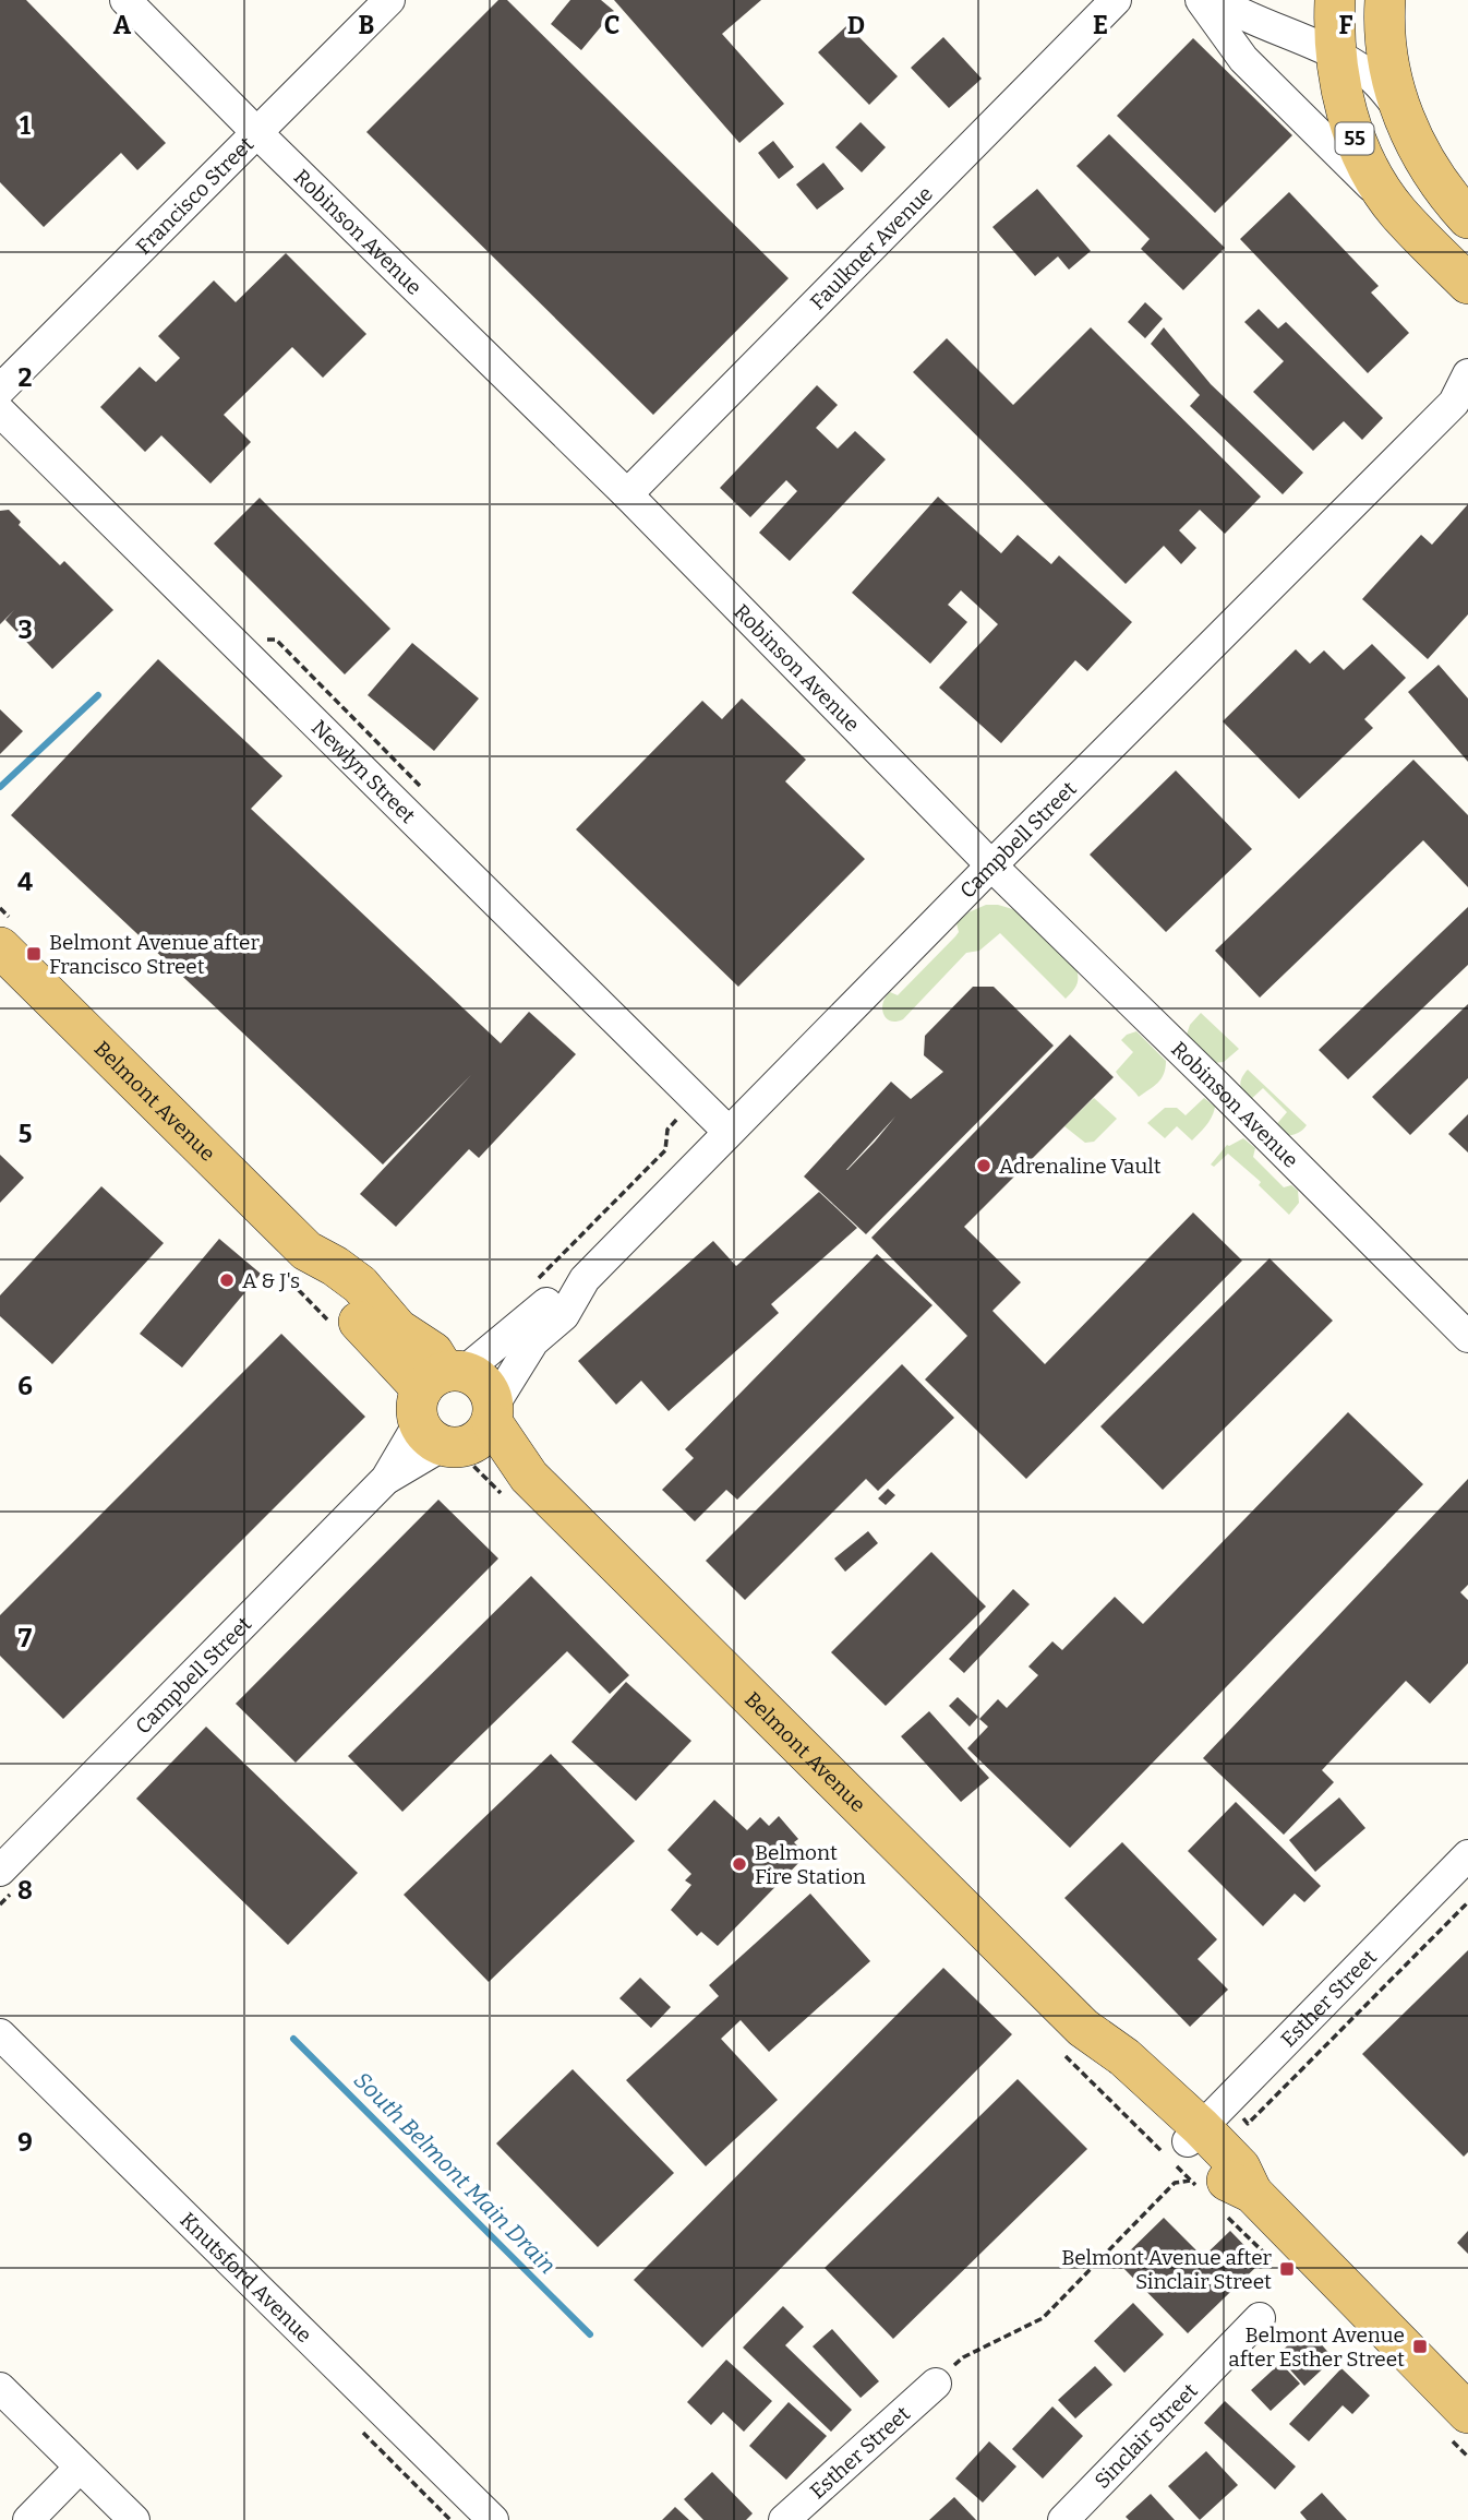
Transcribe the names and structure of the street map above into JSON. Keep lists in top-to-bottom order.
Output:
{
  "streets": {
    "main road": ["55", "Belmont Avenue"],
    "street": [
      "Francisco Street",
      "Robinson Avenue",
      "Faulkner Avenue",
      "Newlyn Street",
      "Campbell Street",
      "Esther Street",
      "Knutsford Avenue",
      "Sinclair Street"
    ]
  },
  "crossings": [
    ["Francisco Street", "Robinson Avenue"],
    ["Robinson Avenue", "Faulkner Avenue"],
    ["Robinson Avenue", "Campbell Street"],
    ["Newlyn Street", "Campbell Street"],
    ["Campbell Street", "Belmont Avenue"],
    ["Belmont Avenue", "Esther Street"]
  ],
  "water": ["South Belmont Main Drain"],
  "places": {
    "transit": ["Belmont Avenue after Francisco Street", "Belmont Avenue after Sinclair Street", "Belmont Avenue after Esther Street"],
    "other": ["Adrenaline Vault", "A & J's", "Belmont Fire Station"]
  },
  "grid": {
    "columns": [
      "A",
      "B",
      "C",
      "D",
      "E",
      "F"
    ],
    "rows": [
      "1",
      "2",
      "3",
      "4",
      "5",
      "6",
      "7",
      "8",
      "9"
    ]
  }
}
